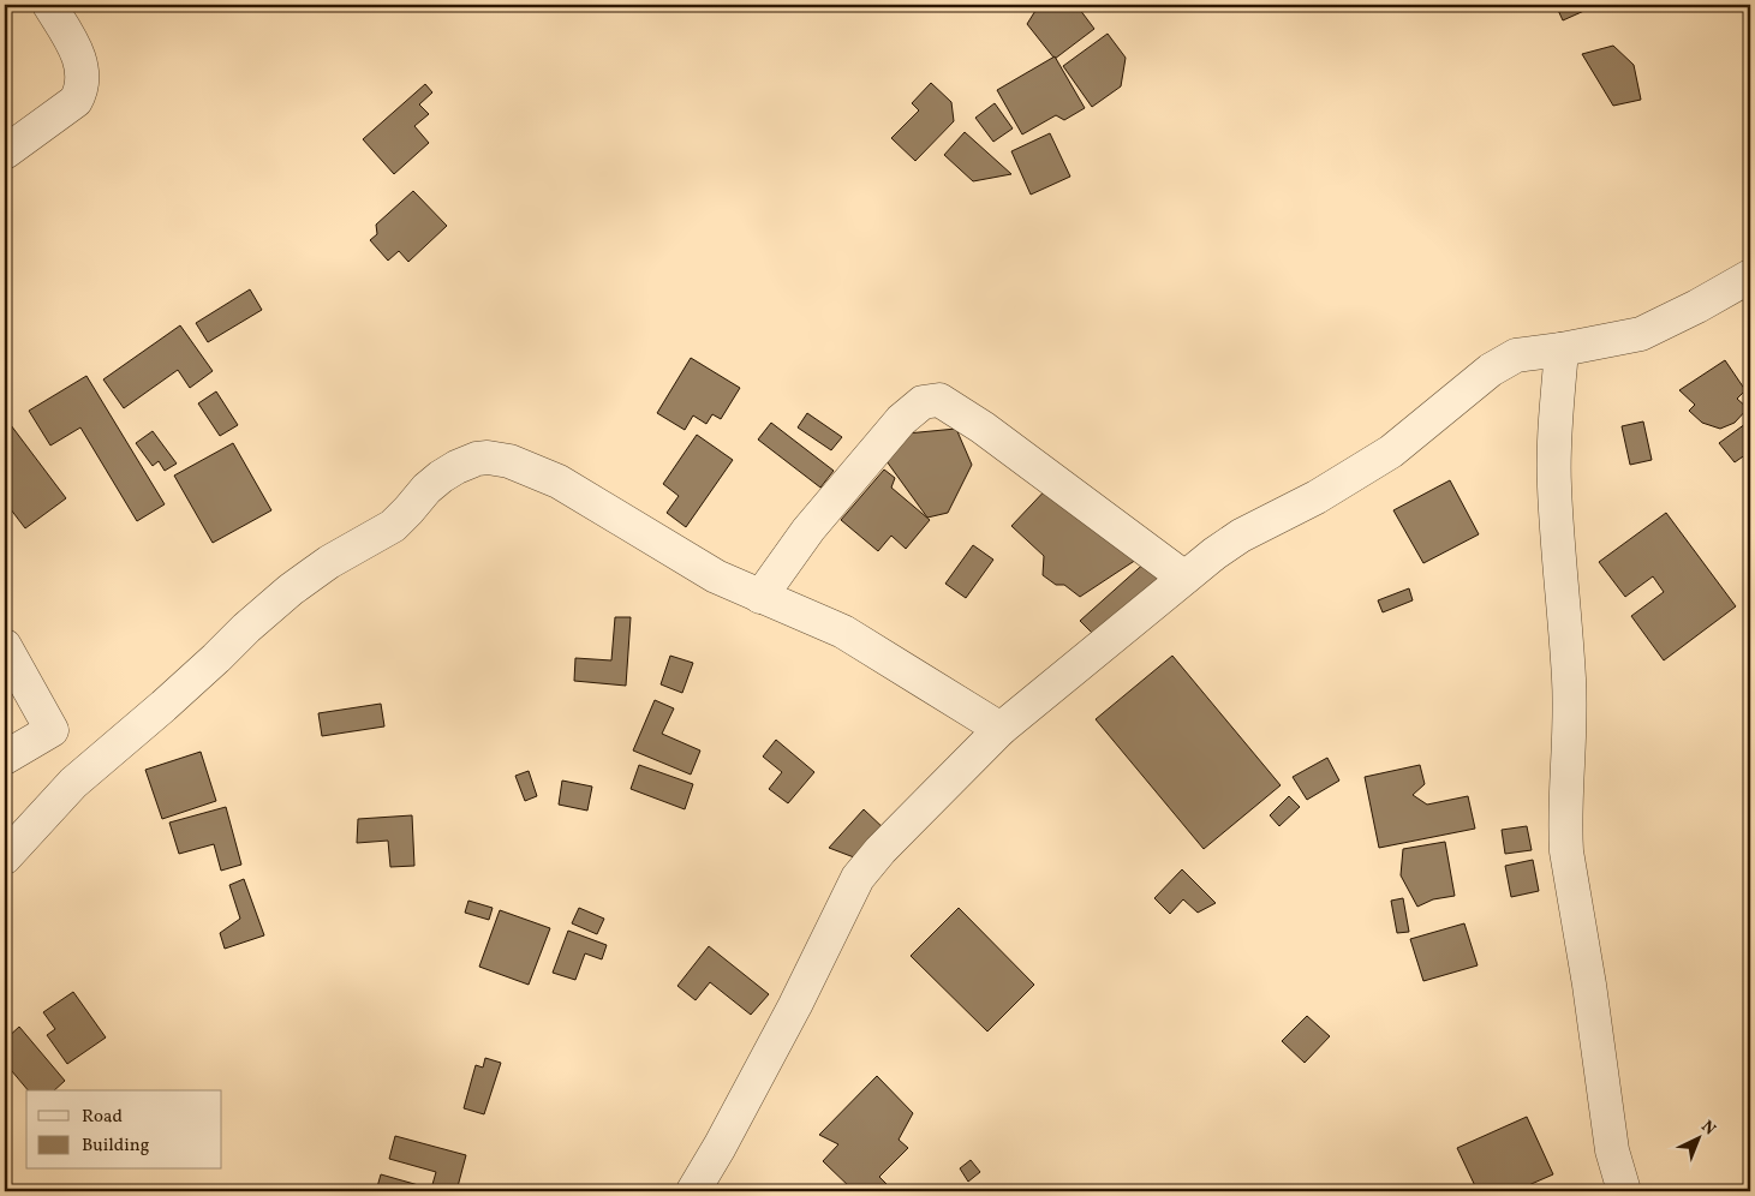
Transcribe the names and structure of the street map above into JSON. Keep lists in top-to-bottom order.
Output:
{
  "legend": ["Road", "Building"],
  "north": "top right"
}
